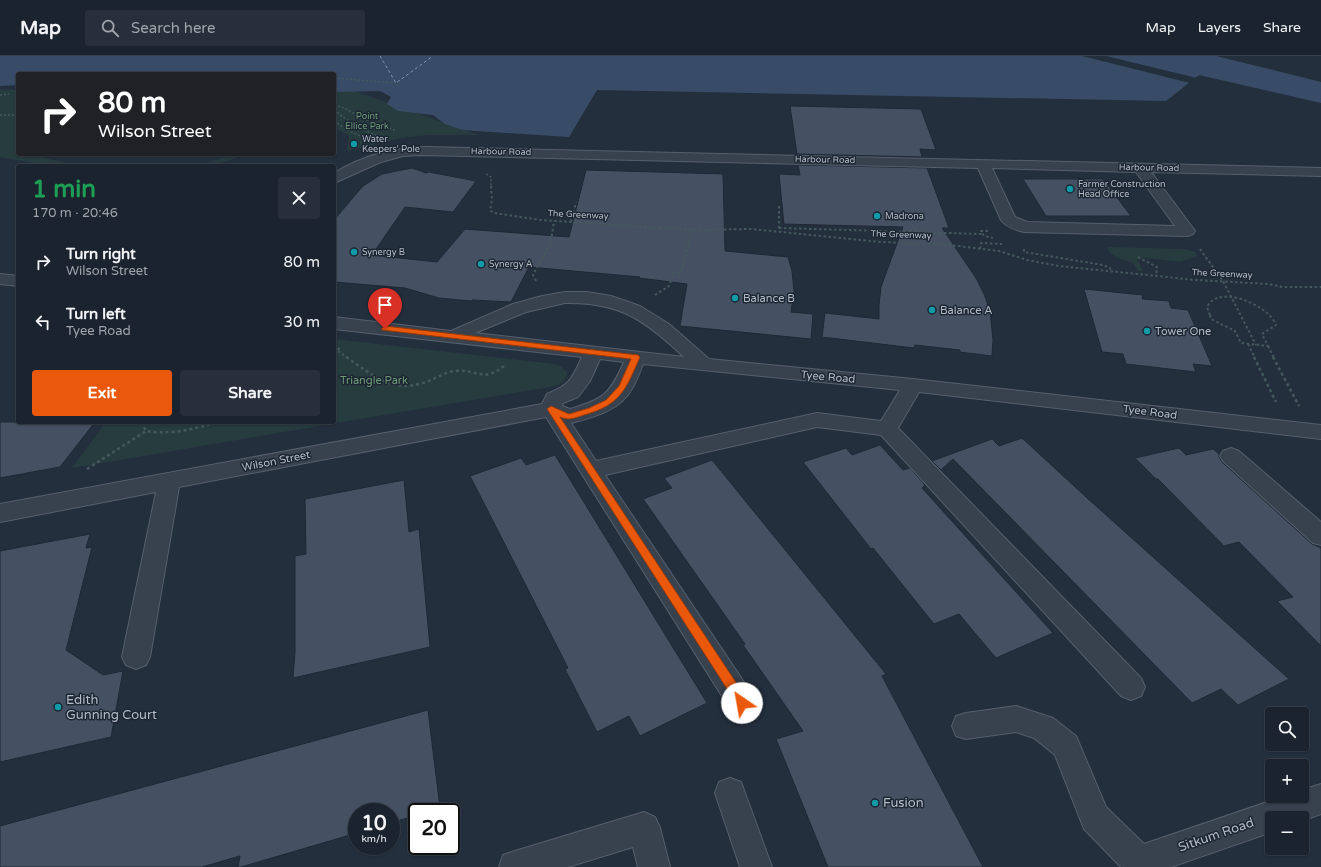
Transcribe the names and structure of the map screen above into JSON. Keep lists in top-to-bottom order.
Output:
{
  "streets": {
    "street": [
      "Harbour Road",
      "Tyee Road",
      "Wilson Street",
      "Sitkum Road"
    ],
    "path": ["The Greenway"]
  },
  "parks": ["Point Ellice Park", "Triangle Park"],
  "places": [
    "Water Keepers' Pole",
    "Farmer Construction Head Office",
    "Madrona",
    "Synergy B",
    "Synergy A",
    "Balance B",
    "Balance A",
    "Tower One",
    "Edith Gunning Court",
    "Fusion"
  ],
  "page": {
    "header": "Map",
    "search": "Search here",
    "nav": ["Map", "Layers", "Share"],
    "turn": ["80 m", "Wilson Street"],
    "heading": ["1 min", "170 m · 20:46"],
    "list": [
      {
        "name": "Turn right",
        "note": "Wilson Street",
        "value": "80 m"
      },
      {
        "name": "Turn left",
        "note": "Tyee Road",
        "value": "30 m"
      }
    ],
    "buttons": ["Exit", "Share"],
    "map_buttons": ["+", "−"],
    "speed": "10 km/h",
    "limit": "20"
  }
}
